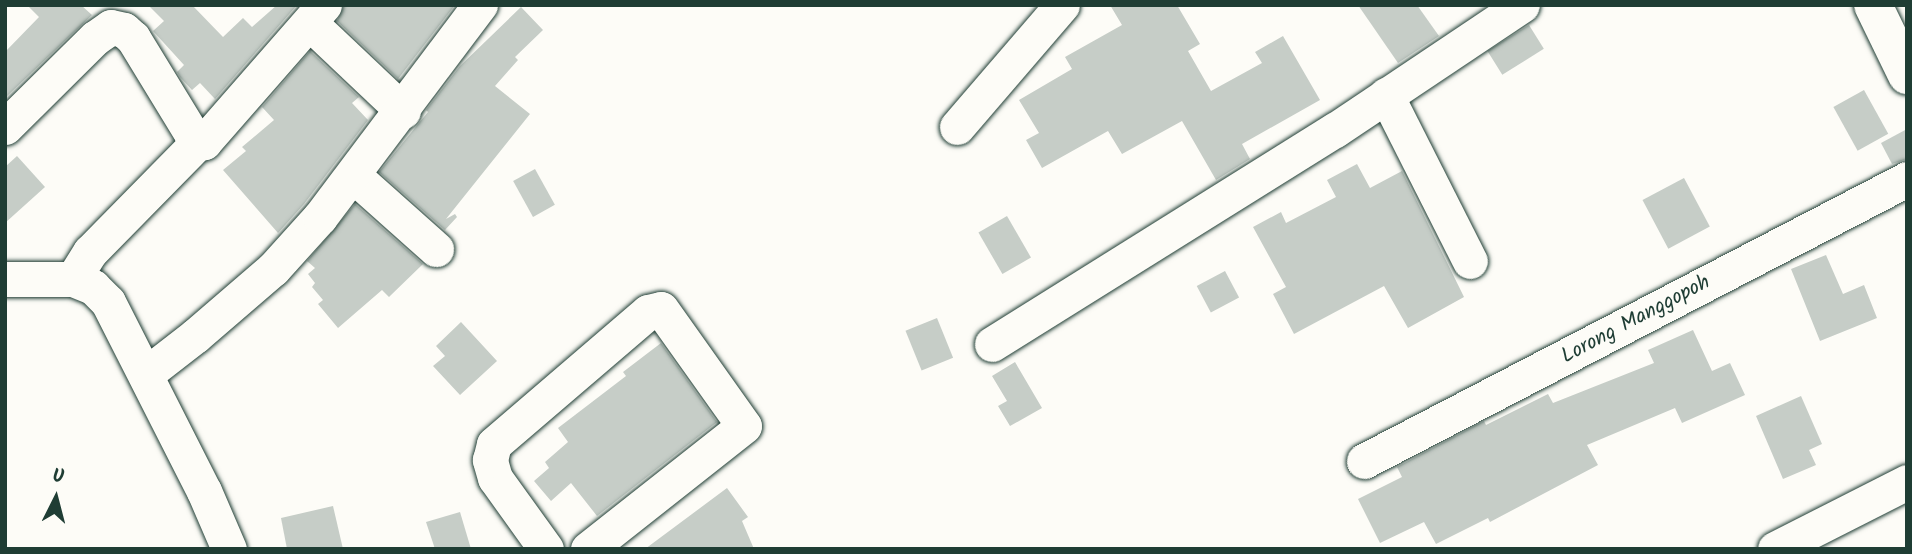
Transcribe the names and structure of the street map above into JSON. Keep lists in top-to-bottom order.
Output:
{
  "streets": {
    "street": ["Lorong Manggopoh"]
  },
  "north": "top"
}
